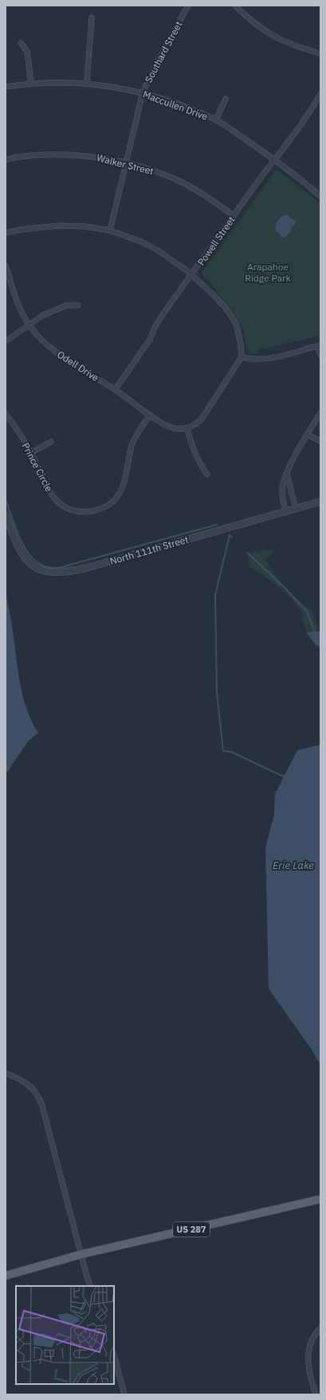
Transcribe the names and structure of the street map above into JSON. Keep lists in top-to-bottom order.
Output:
{
  "streets": {
    "main road": ["US 287"],
    "street": [
      "Southard Street",
      "Maccullen Drive",
      "Walker Street",
      "Powell Street",
      "Odell Drive",
      "Prince Circle",
      "North 111th Street"
    ]
  },
  "crossings": [
    ["Southard Street", "Maccullen Drive"],
    ["Southard Street", "Walker Street"],
    ["Maccullen Drive", "Powell Street"],
    ["Walker Street", "Powell Street"],
    ["Powell Street", "Odell Drive"],
    ["Odell Drive", "Prince Circle"]
  ],
  "water": ["Erie Lake"],
  "parks": ["Arapahoe Ridge Park"]
}
